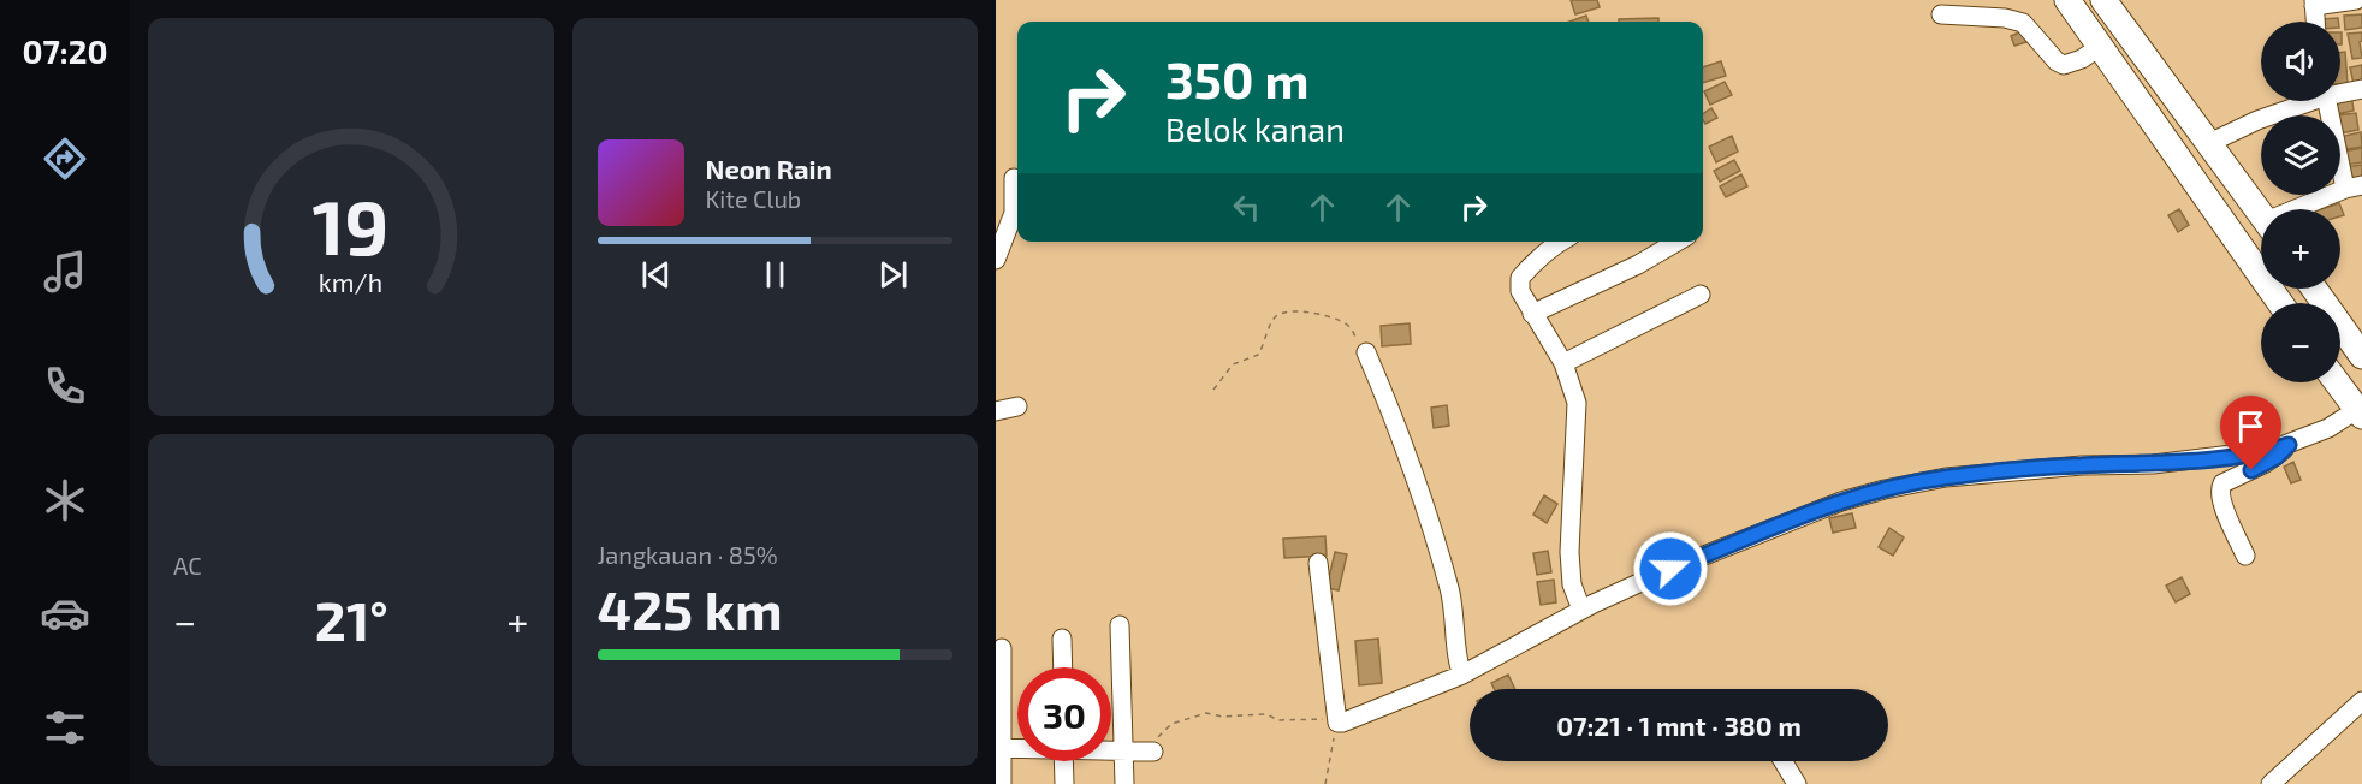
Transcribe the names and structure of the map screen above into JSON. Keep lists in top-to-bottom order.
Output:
{
  "page": {
    "tabs": "07:20",
    "map_buttons": ["+", "−"],
    "turn": ["350 m", "Belok kanan"],
    "song": ["Neon Rain", "Kite Club"],
    "tile": [
      "AC",
      ["Jangkauan · 85%", "425 km"]
    ],
    "heat": ["−", "21°", "+"],
    "limit": "30",
    "trip": "07:21 · 1 mnt · 380 m",
    "gauge": ["19", "km/h"]
  }
}
